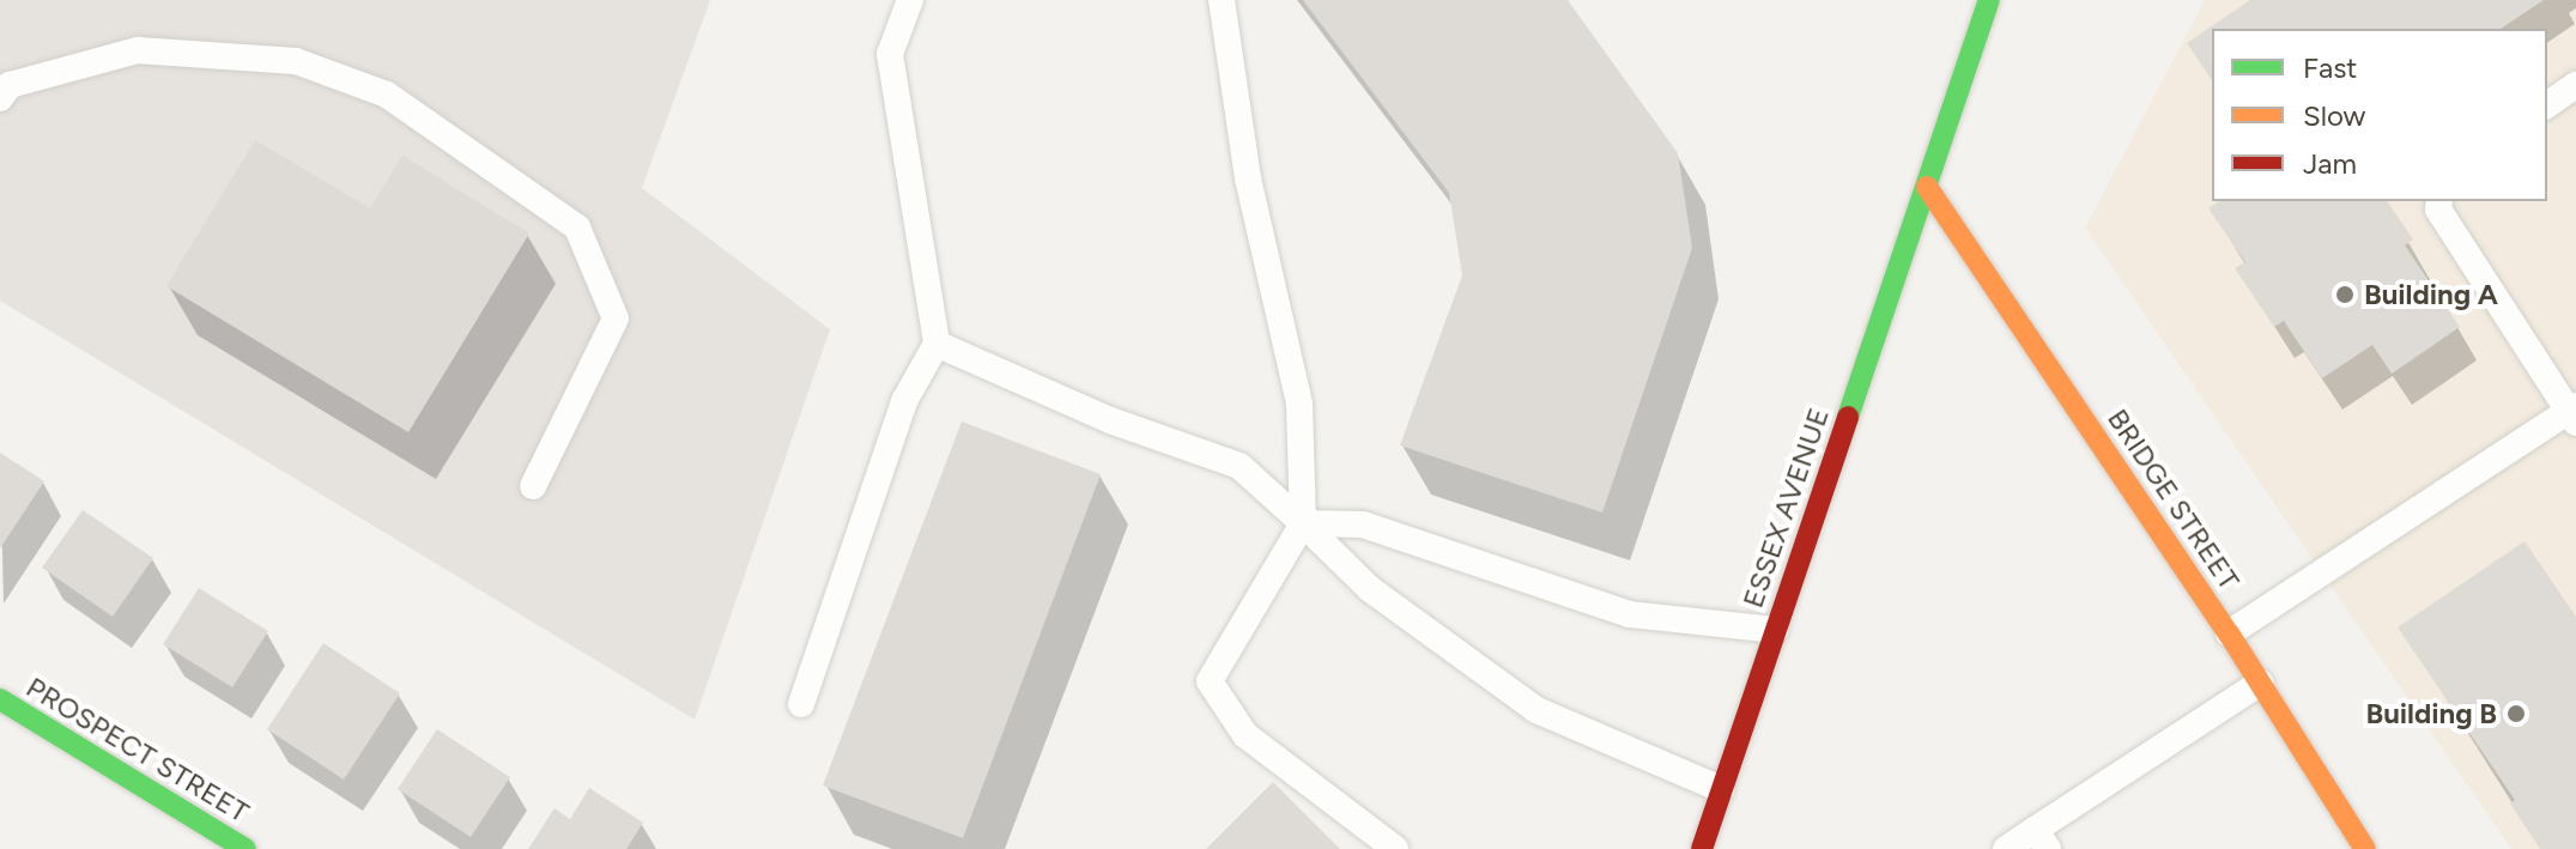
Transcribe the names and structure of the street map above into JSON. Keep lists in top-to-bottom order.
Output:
{
  "streets": {
    "street": ["BRIDGE STREET", "ESSEX AVENUE", "PROSPECT STREET"]
  },
  "crossings": [
    ["BRIDGE STREET", "ESSEX AVENUE"]
  ],
  "places": ["Building A", "Building B"],
  "legend": ["Fast", "Slow", "Jam"]
}
